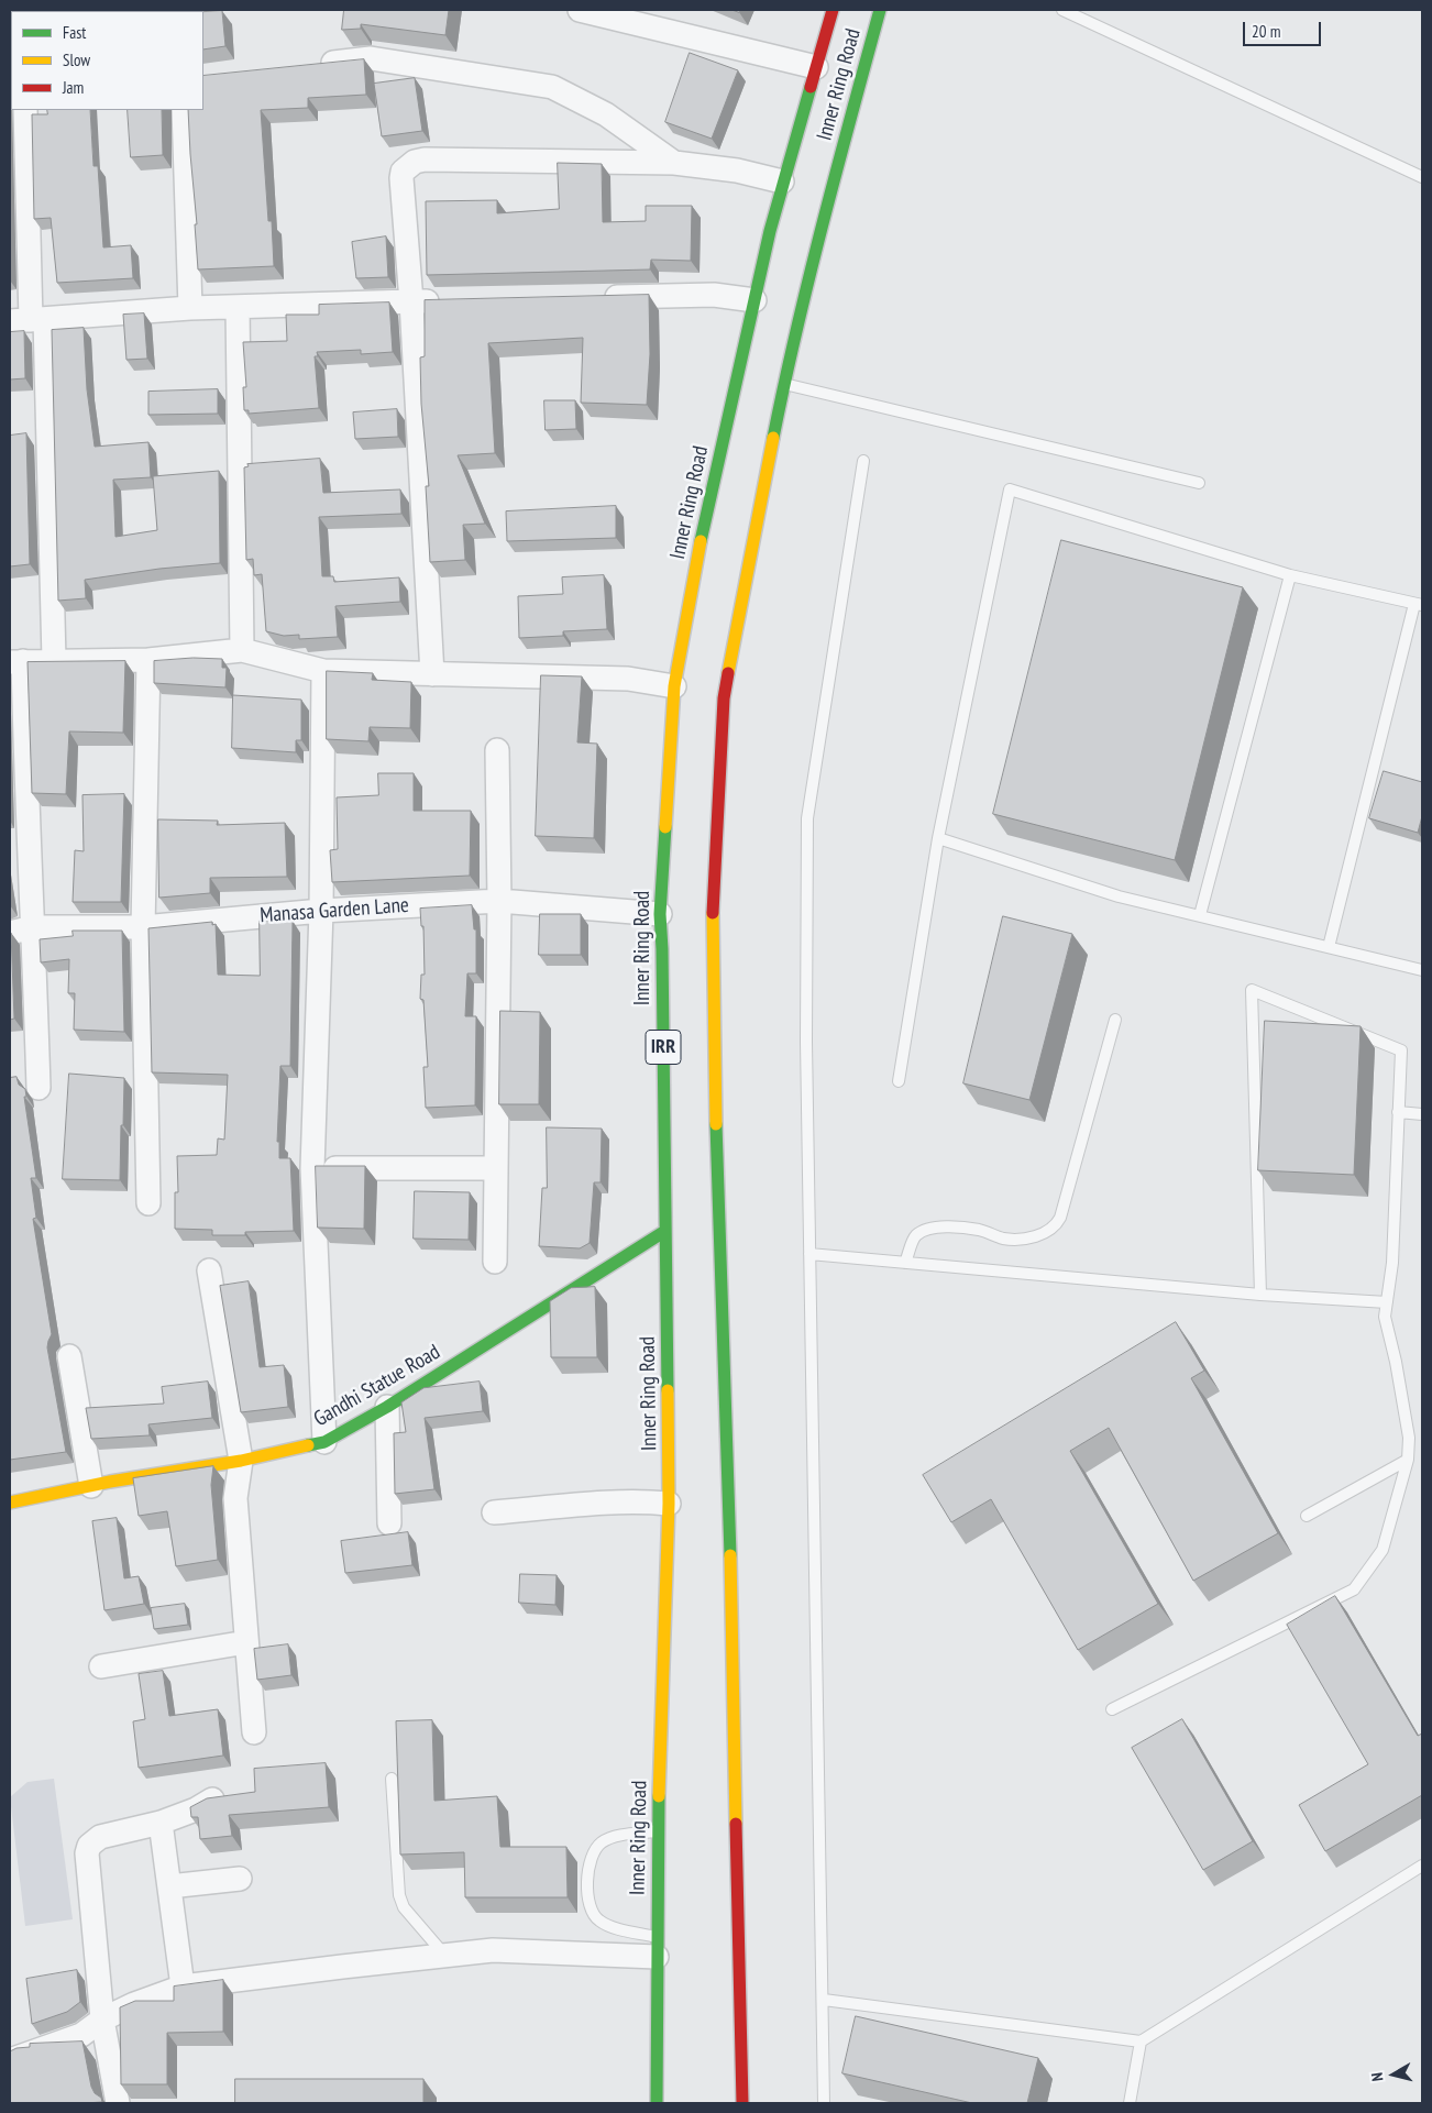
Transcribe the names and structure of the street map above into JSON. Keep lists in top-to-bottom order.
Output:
{
  "streets": {
    "main road": ["Inner Ring Road", "IRR", "Gandhi Statue Road"],
    "street": ["Manasa Garden Lane"]
  },
  "crossings": [
    ["Inner Ring Road", "Manasa Garden Lane"],
    ["Inner Ring Road", "Gandhi Statue Road"]
  ],
  "legend": ["Fast", "Slow", "Jam"],
  "scale_bar": "20 m",
  "north": "left"
}
